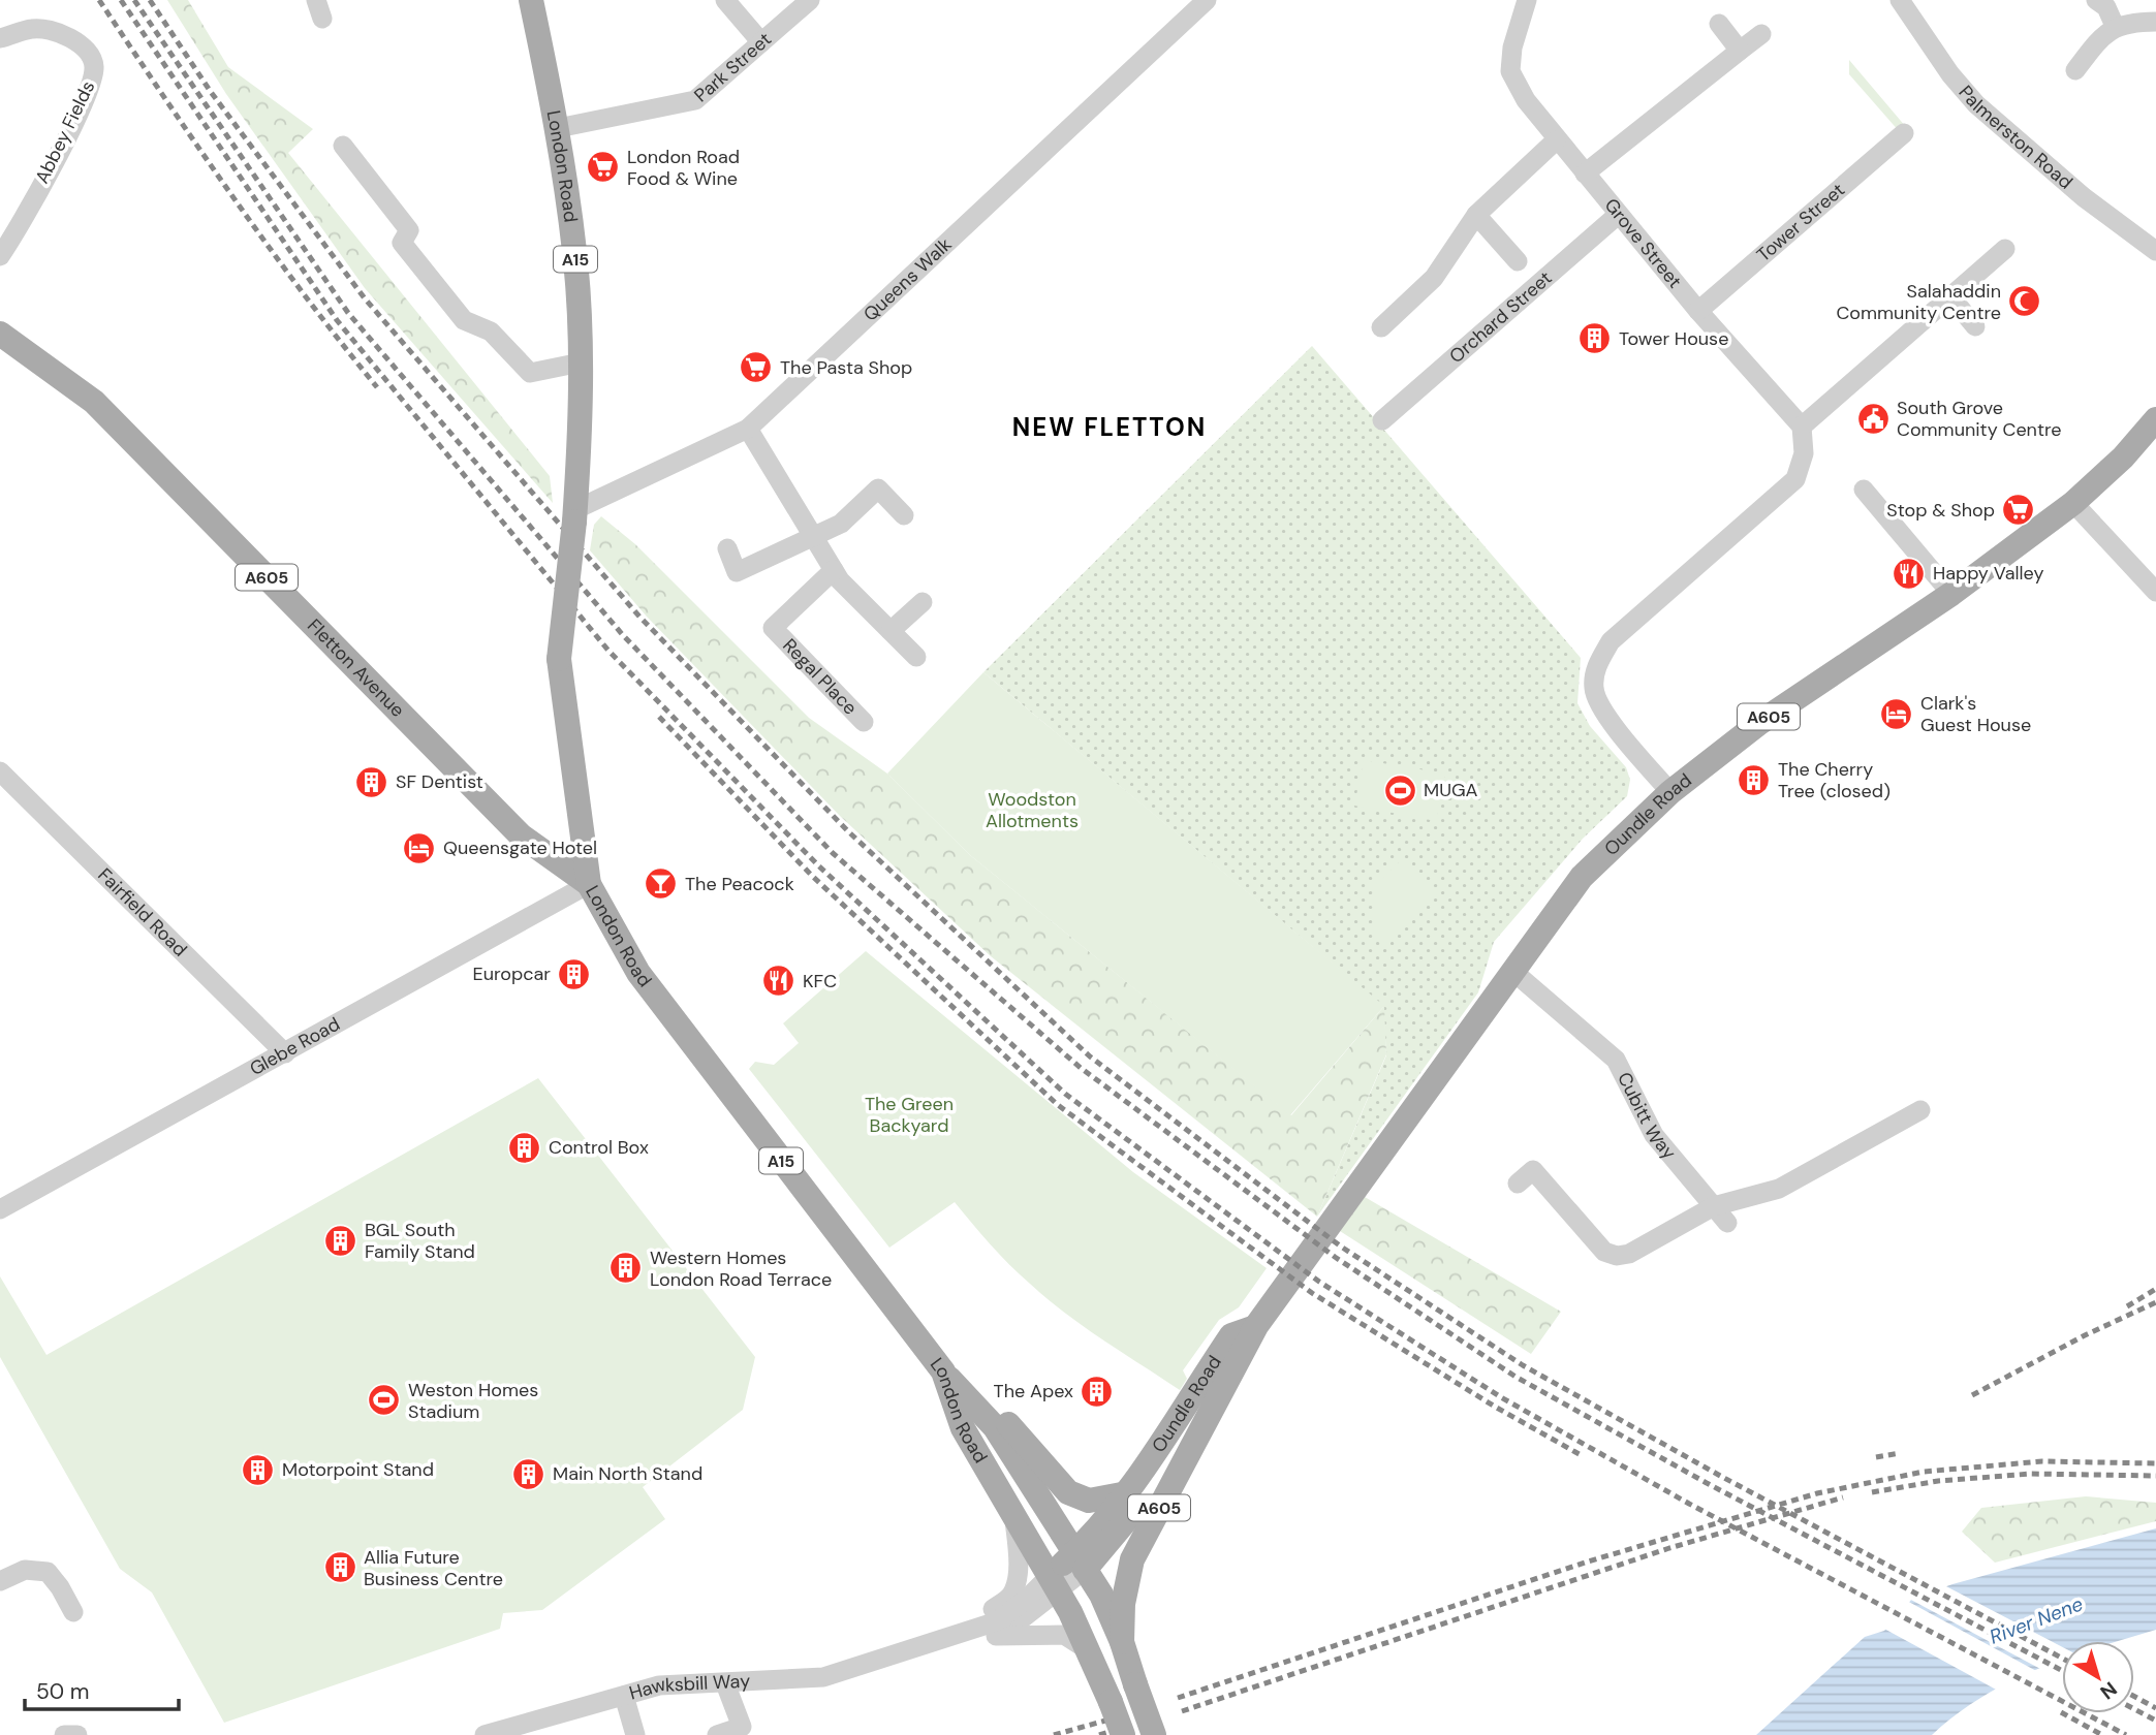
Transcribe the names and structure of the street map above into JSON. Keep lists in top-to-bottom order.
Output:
{
  "streets": {
    "main road": [
      "London Road",
      "A15",
      "A605",
      "Fletton Avenue",
      "Oundle Road"
    ],
    "street": [
      "Park Street",
      "Abbey Fields",
      "Palmerston Road",
      "Tower Street",
      "Grove Street",
      "Queens Walk",
      "Orchard Street",
      "Regal Place",
      "Fairfield Road",
      "Glebe Road",
      "Cubitt Way",
      "Hawksbill Way"
    ]
  },
  "crossings": [
    ["Park Street", "London Road"],
    ["London Road", "Queens Walk"],
    ["London Road", "A605"],
    ["London Road", "Fletton Avenue"],
    ["London Road", "Oundle Road"],
    ["London Road", "Glebe Road"],
    ["London Road", "Hawksbill Way"],
    ["Tower Street", "Grove Street"],
    ["Grove Street", "Orchard Street"],
    ["A605", "Oundle Road"],
    ["Fletton Avenue", "Glebe Road"],
    ["Oundle Road", "Cubitt Way"],
    ["Oundle Road", "Hawksbill Way"],
    ["Fairfield Road", "Glebe Road"]
  ],
  "districts": ["NEW FLETTON"],
  "water": ["River Nene"],
  "parks": ["Woodston Allotments", "The Green Backyard"],
  "places": {
    "supermarket": ["London Road Food & Wine", "The Pasta Shop", "Stop & Shop"],
    "mosque": ["Salahaddin Community Centre"],
    "building": [
      "Tower House",
      "The Cherry Tree (closed)",
      "SF Dentist",
      "Europcar",
      "Control Box",
      "BGL South Family Stand",
      "Western Homes London Road Terrace",
      "The Apex",
      "Motorpoint Stand",
      "Main North Stand",
      "Allia Future Business Centre"
    ],
    "public building": ["South Grove Community Centre"],
    "restaurant": ["Happy Valley", "KFC"],
    "hotel": ["Clark's Guest House", "Queensgate Hotel"],
    "sports": ["MUGA", "Weston Homes Stadium"],
    "bar": ["The Peacock"]
  },
  "scale_bar": "50 m",
  "north": "bottom right"
}
